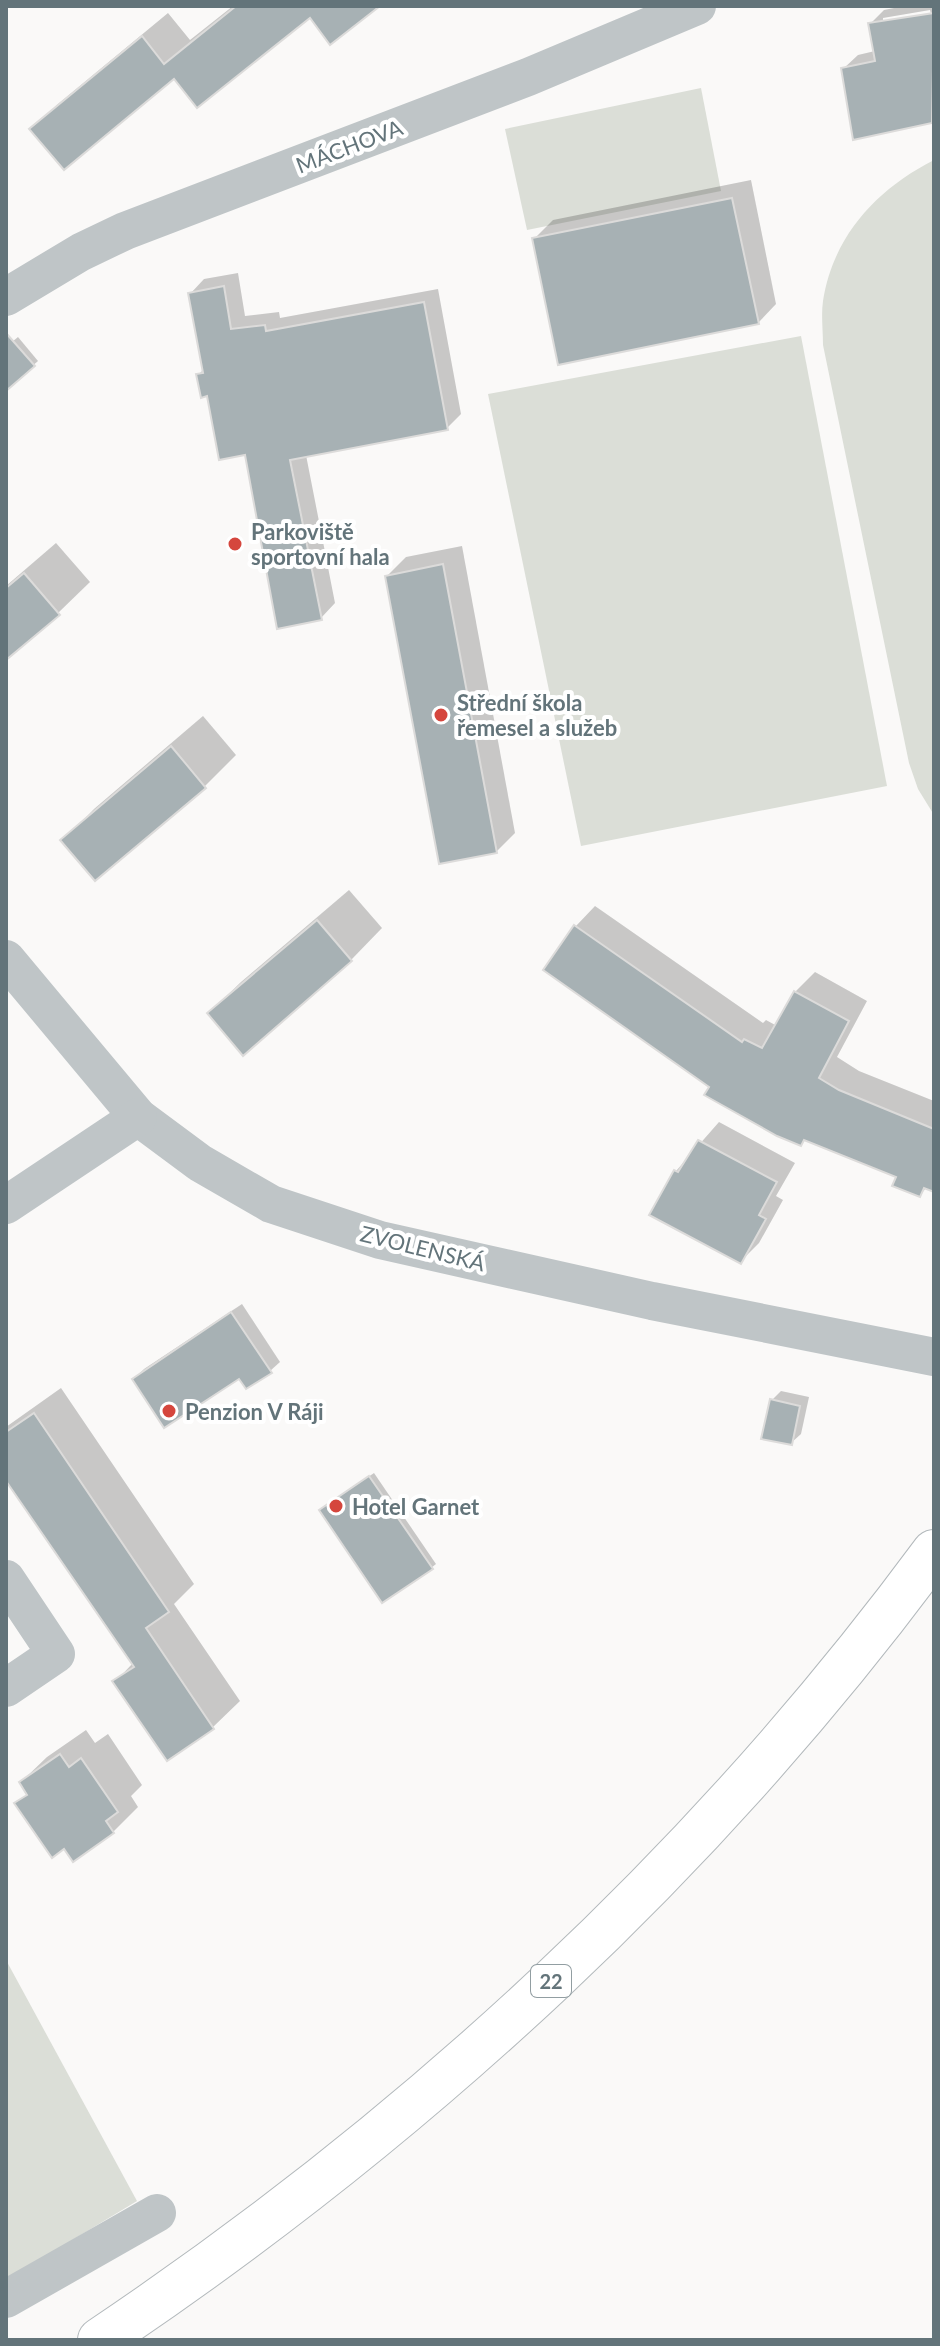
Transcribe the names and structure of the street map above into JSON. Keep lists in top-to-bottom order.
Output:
{
  "streets": {
    "main road": ["22"],
    "street": ["MÁCHOVA", "ZVOLENSKÁ"]
  },
  "places": [
    "Parkoviště sportovní hala",
    "Střední škola řemesel a služeb",
    "Penzion V Ráji",
    "Hotel Garnet"
  ]
}
